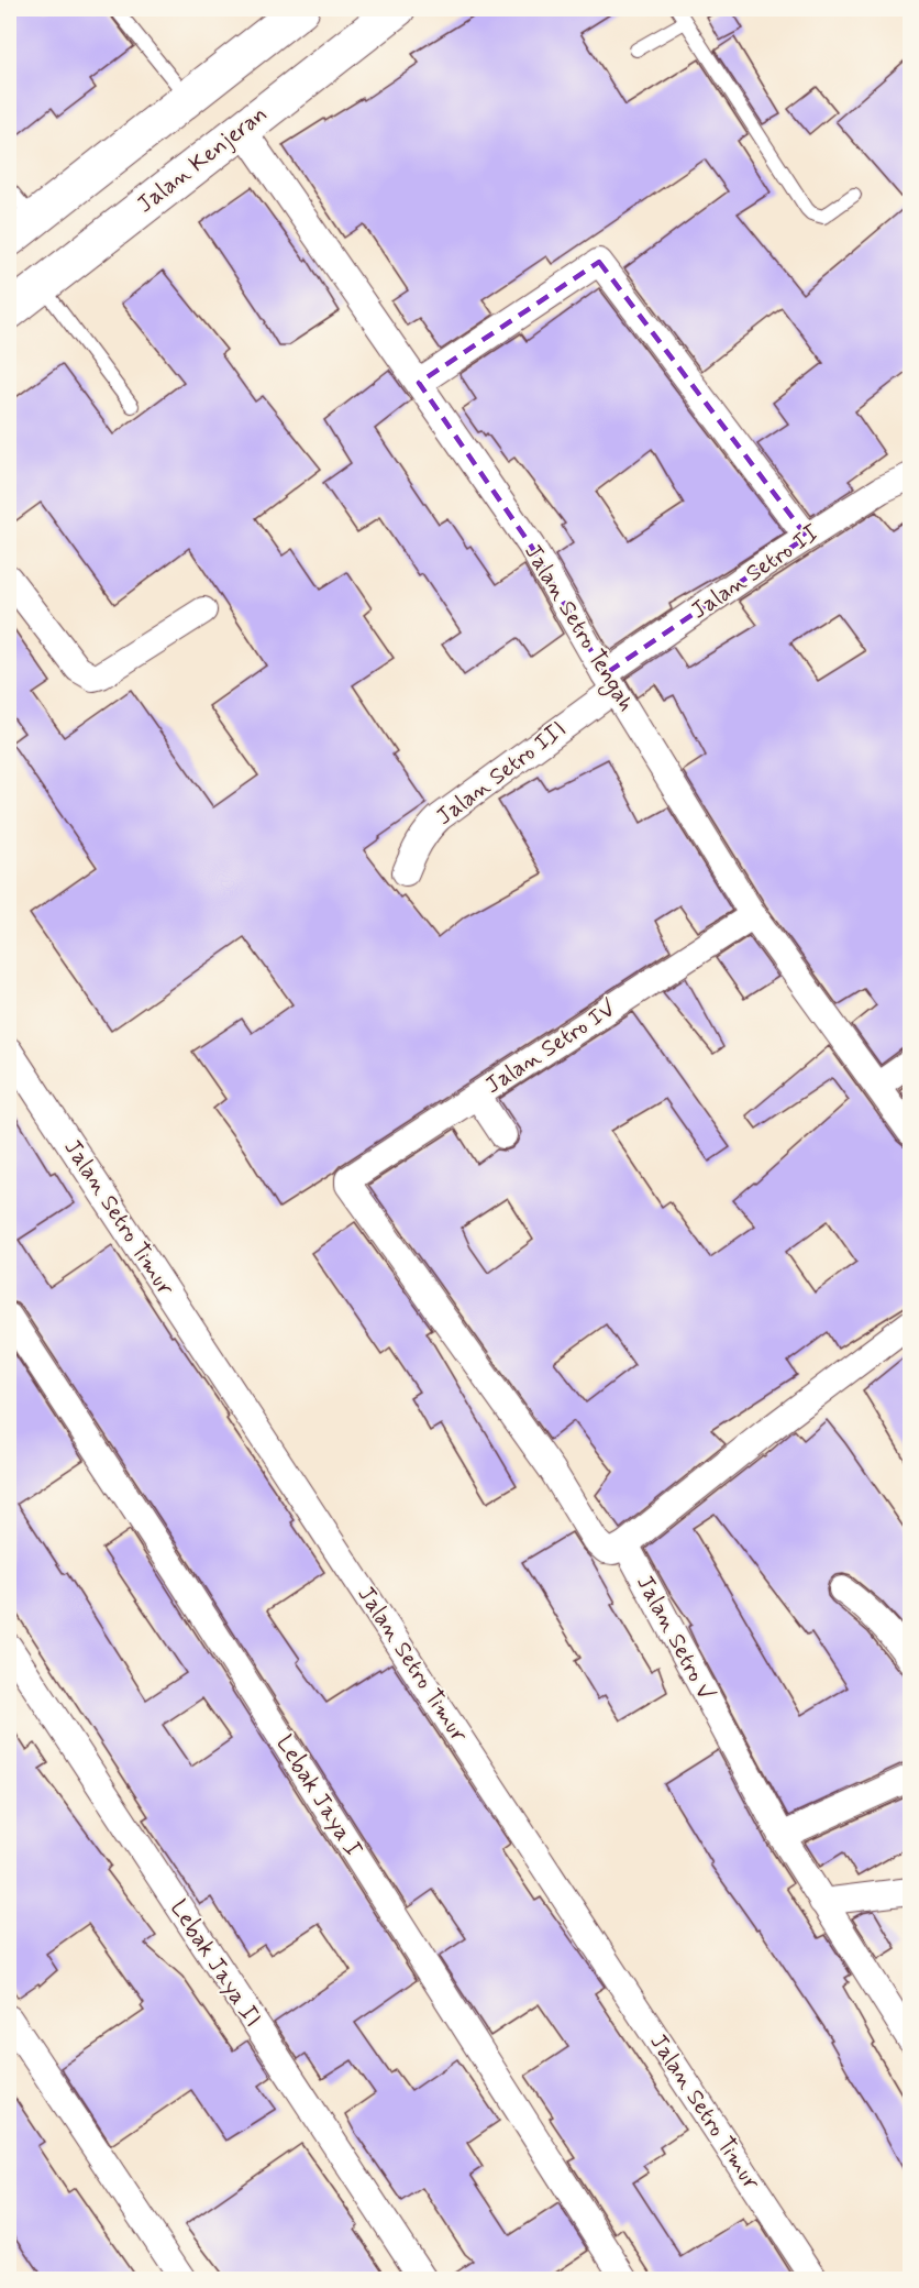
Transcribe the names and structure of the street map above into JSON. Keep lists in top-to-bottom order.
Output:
{
  "streets": {
    "main road": ["Jalan Kenjeran"],
    "street": [
      "Jalan Setro II",
      "Jalan Setro Tengah",
      "Jalan Setro III",
      "Jalan Setro IV",
      "Jalan Setro Timur",
      "Jalan Setro V",
      "Lebak Jaya I",
      "Lebak Jaya II"
    ]
  },
  "crossings": [
    ["Jalan Kenjeran", "Jalan Setro Tengah"],
    ["Jalan Setro II", "Jalan Setro Tengah"],
    ["Jalan Setro II", "Jalan Setro III"],
    ["Jalan Setro Tengah", "Jalan Setro III"],
    ["Jalan Setro Tengah", "Jalan Setro IV"],
    ["Jalan Setro IV", "Jalan Setro V"]
  ]
}
